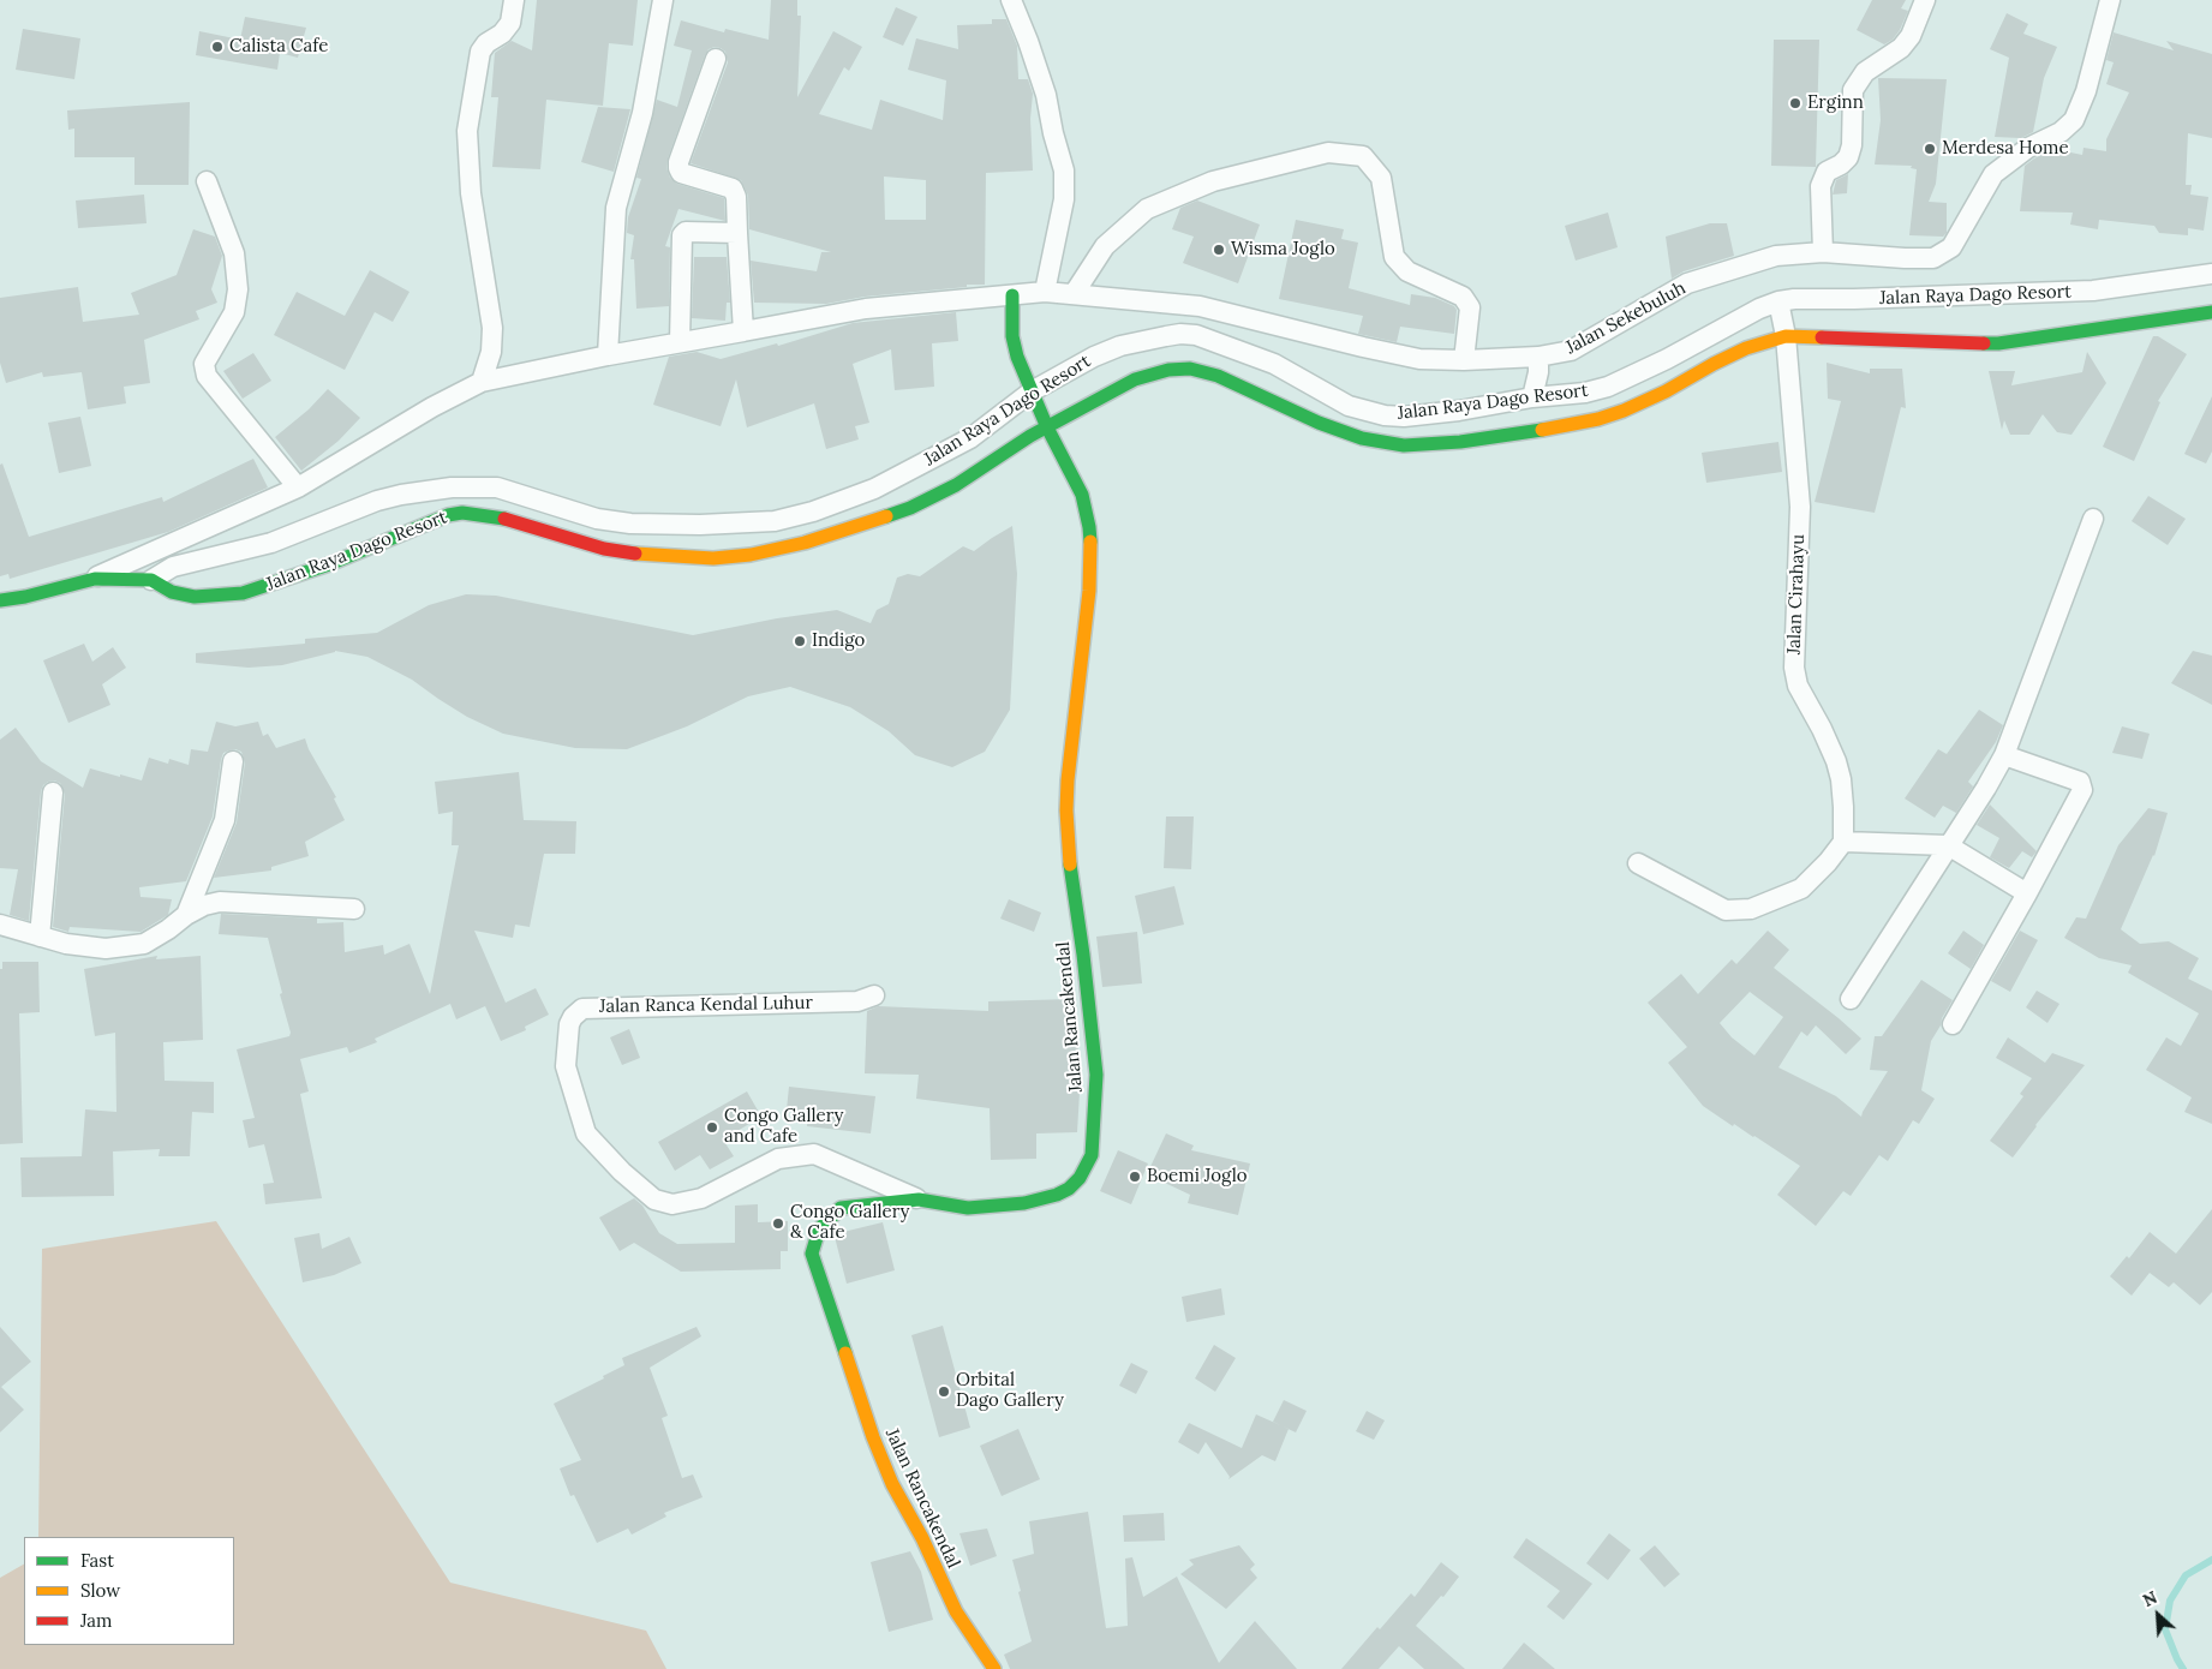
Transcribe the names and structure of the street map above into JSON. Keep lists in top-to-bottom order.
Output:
{
  "streets": {
    "street": [
      "Jalan Raya Dago Resort",
      "Jalan Sekebuluh",
      "Jalan Cirahayu",
      "Jalan Ranca Kendal Luhur",
      "Jalan Rancakendal"
    ]
  },
  "crossings": [
    ["Jalan Raya Dago Resort", "Jalan Sekebuluh"],
    ["Jalan Raya Dago Resort", "Jalan Cirahayu"],
    ["Jalan Raya Dago Resort", "Jalan Rancakendal"],
    ["Jalan Sekebuluh", "Jalan Rancakendal"],
    ["Jalan Ranca Kendal Luhur", "Jalan Rancakendal"]
  ],
  "places": [
    "Calista Cafe",
    "Erginn",
    "Merdesa Home",
    "Wisma Joglo",
    "Indigo",
    "Congo Gallery and Cafe",
    "Boemi Joglo",
    "Congo Gallery & Cafe",
    "Orbital Dago Gallery"
  ],
  "legend": ["Fast", "Slow", "Jam"],
  "north": "top left"
}
